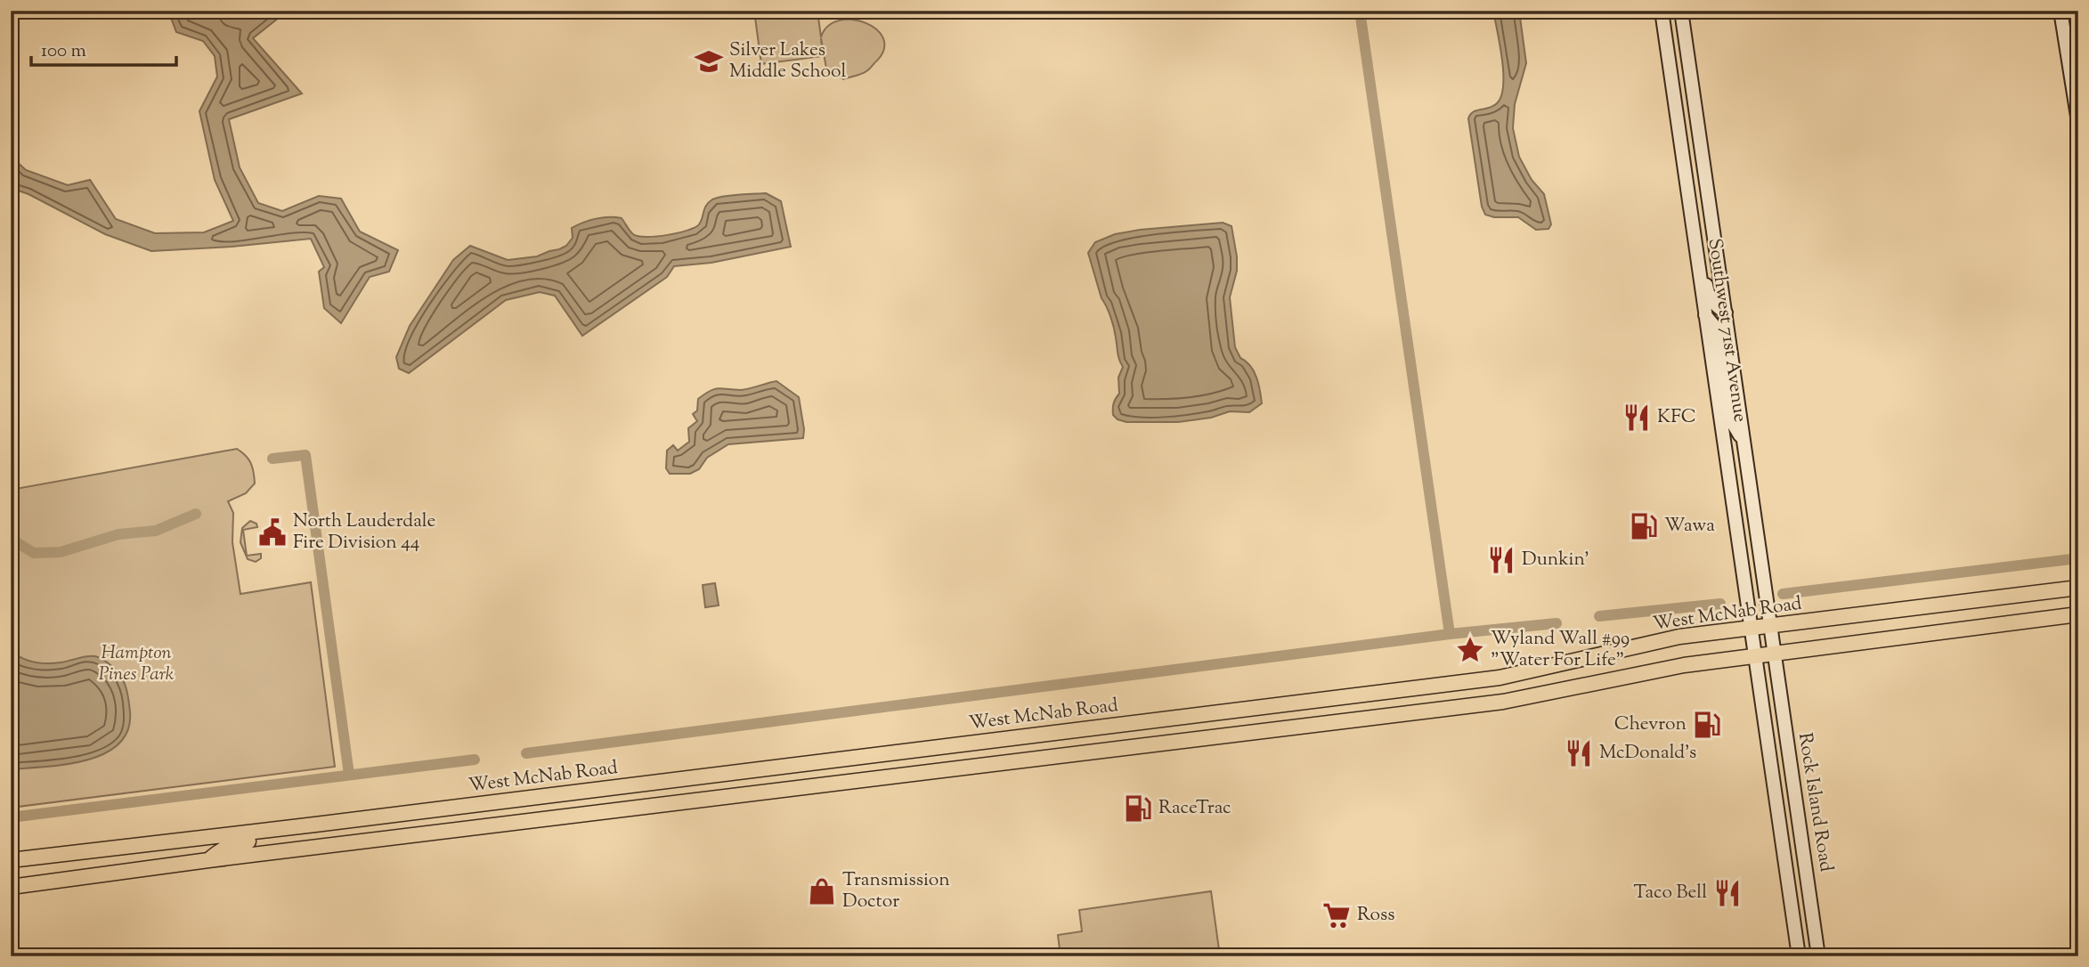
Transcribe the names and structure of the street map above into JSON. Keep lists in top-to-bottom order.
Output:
{
  "streets": {
    "main road": ["Southwest 71st Avenue", "West McNab Road", "Rock Island Road"]
  },
  "crossings": [
    ["Southwest 71st Avenue", "West McNab Road"],
    ["Southwest 71st Avenue", "Rock Island Road"]
  ],
  "parks": ["Hampton Pines Park"],
  "places": {
    "school or university": ["Silver Lakes Middle School"],
    "restaurant": [
      "KFC",
      "Dunkin'",
      "McDonald's",
      "Taco Bell"
    ],
    "fuel station": ["Wawa", "Chevron", "RaceTrac"],
    "public building": ["North Lauderdale Fire Division 44"],
    "place": ["Wyland Wall #99 \"Water For Life\""],
    "shop": ["Transmission Doctor"],
    "supermarket": ["Ross"]
  },
  "scale_bar": "100 m"
}
